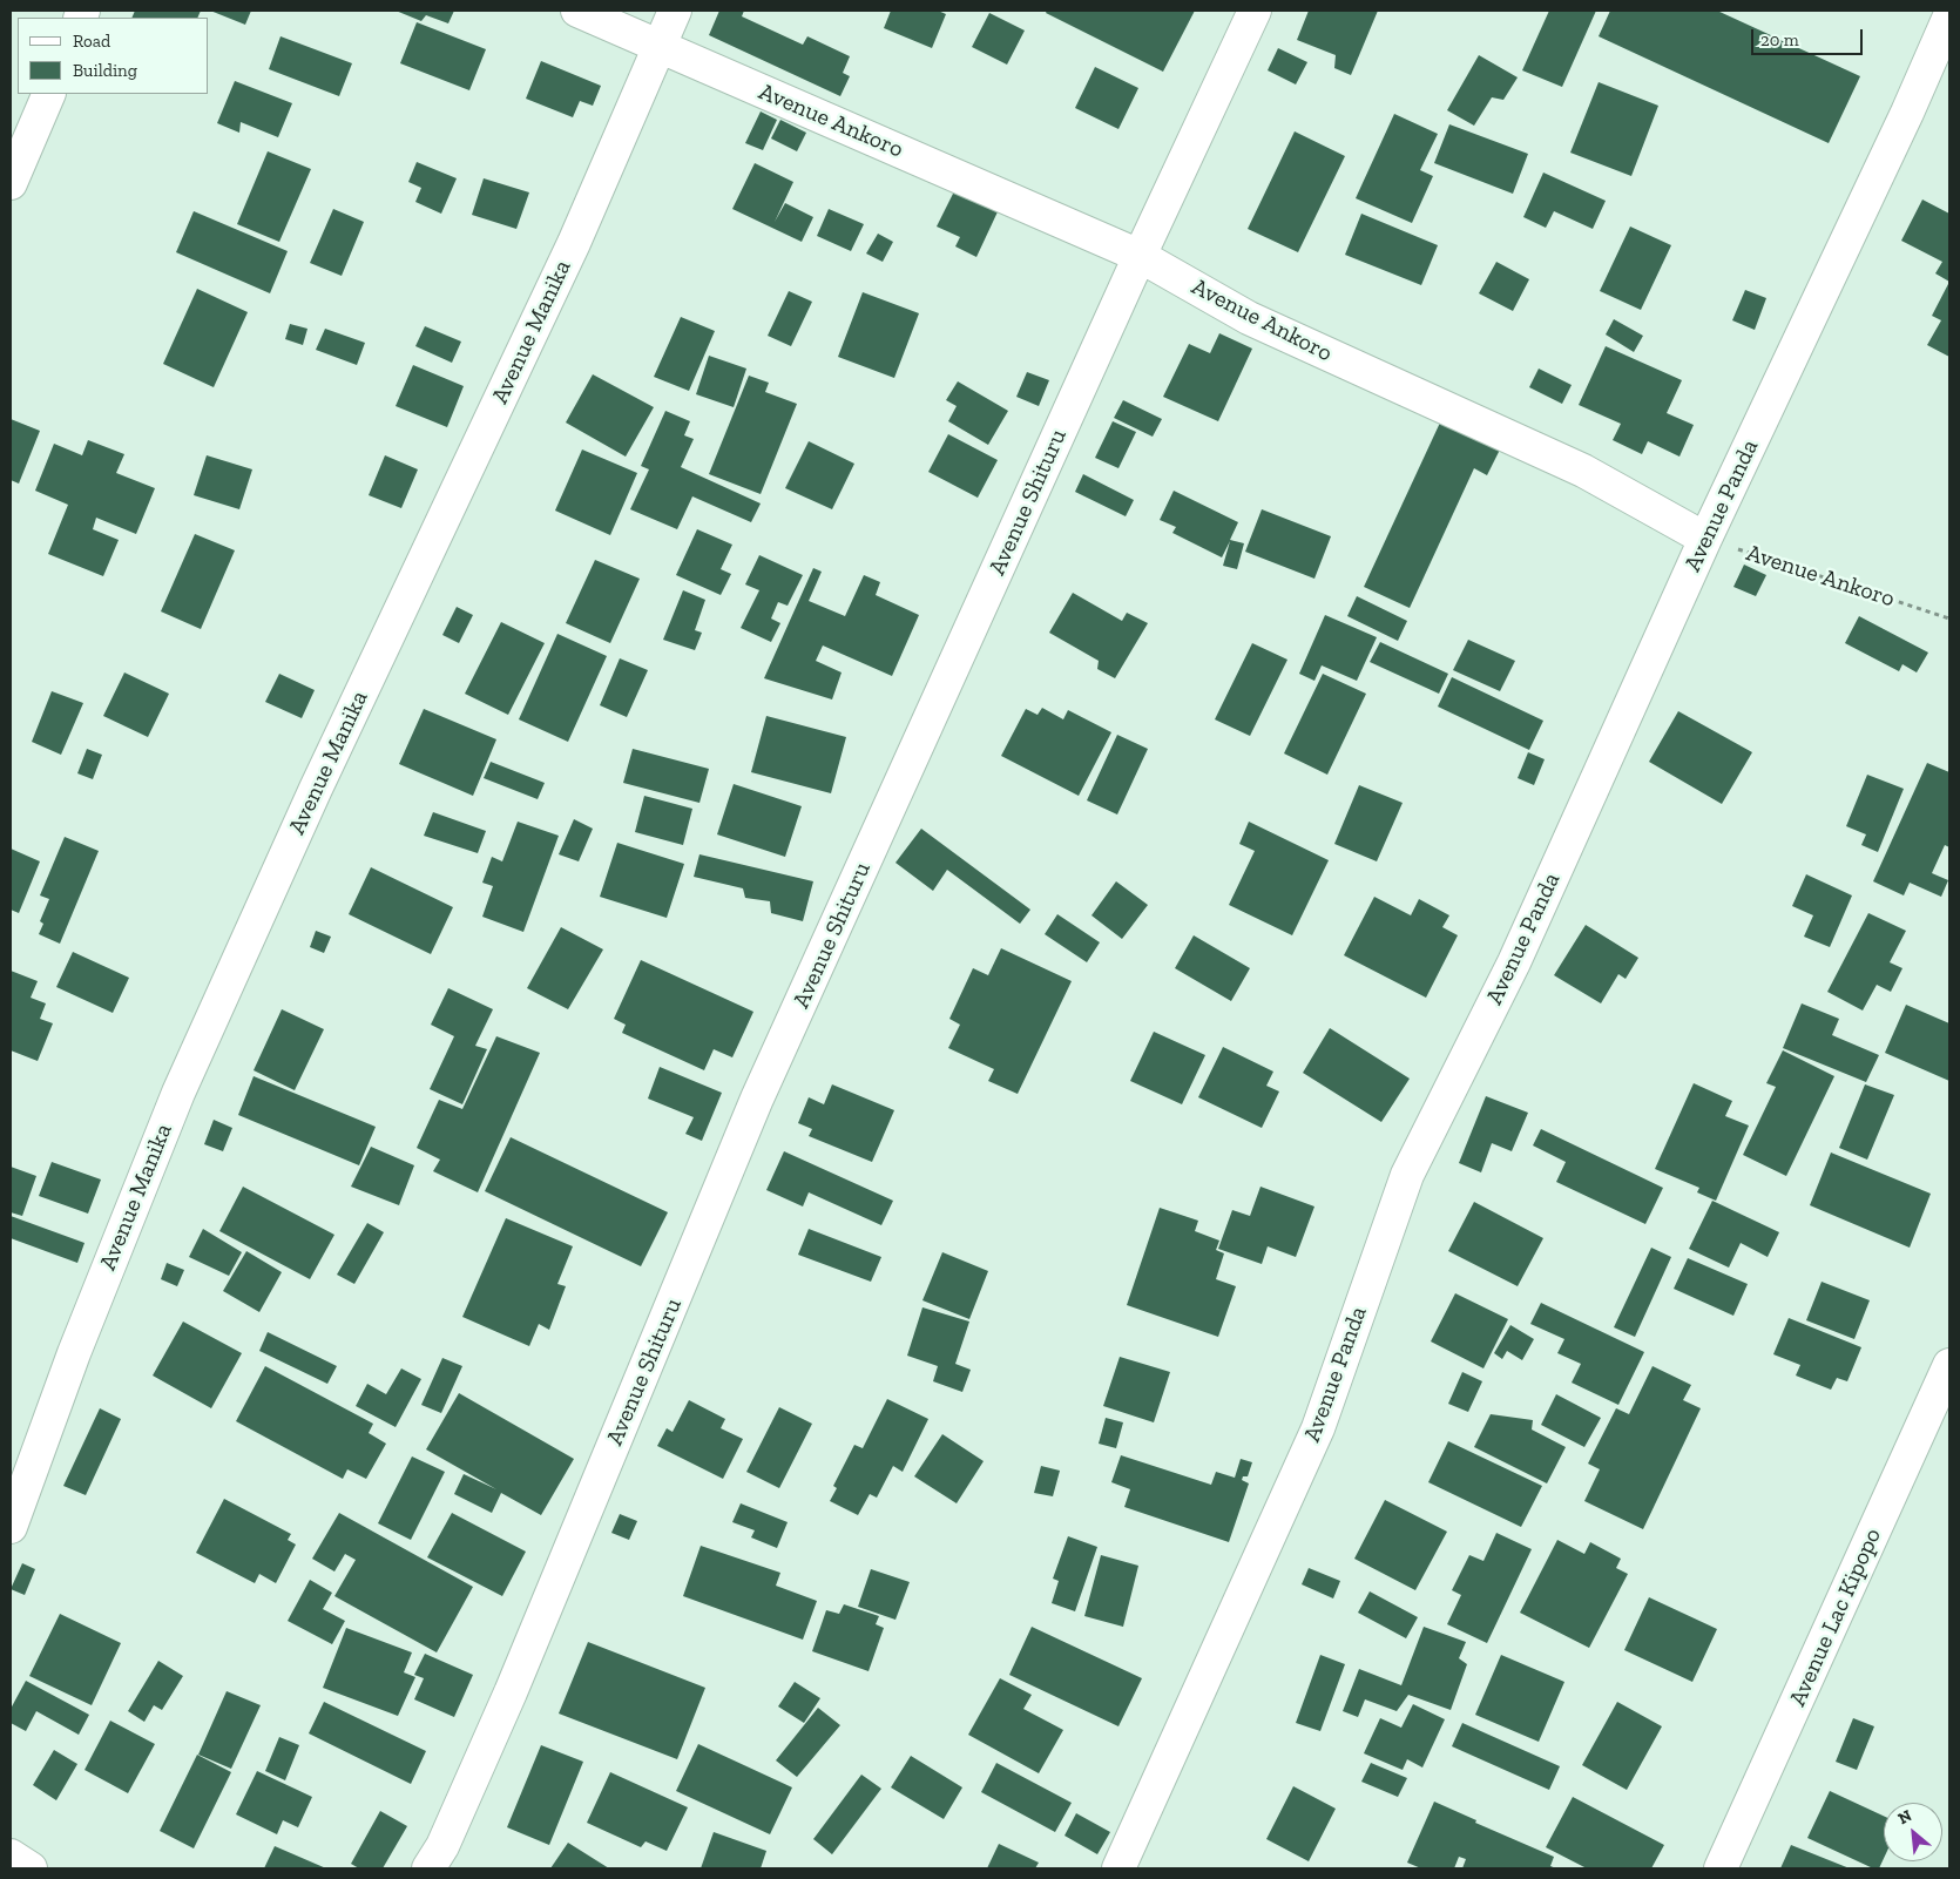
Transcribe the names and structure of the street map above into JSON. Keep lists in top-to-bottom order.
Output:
{
  "streets": {
    "street": [
      "Avenue Ankoro",
      "Avenue Manika",
      "Avenue Shituru",
      "Avenue Panda",
      "Avenue Lac Kipopo"
    ]
  },
  "crossings": [
    ["Avenue Ankoro", "Avenue Manika"],
    ["Avenue Ankoro", "Avenue Shituru"],
    ["Avenue Ankoro", "Avenue Panda"]
  ],
  "legend": ["Road", "Building"],
  "scale_bar": "20 m",
  "north": "top left"
}
